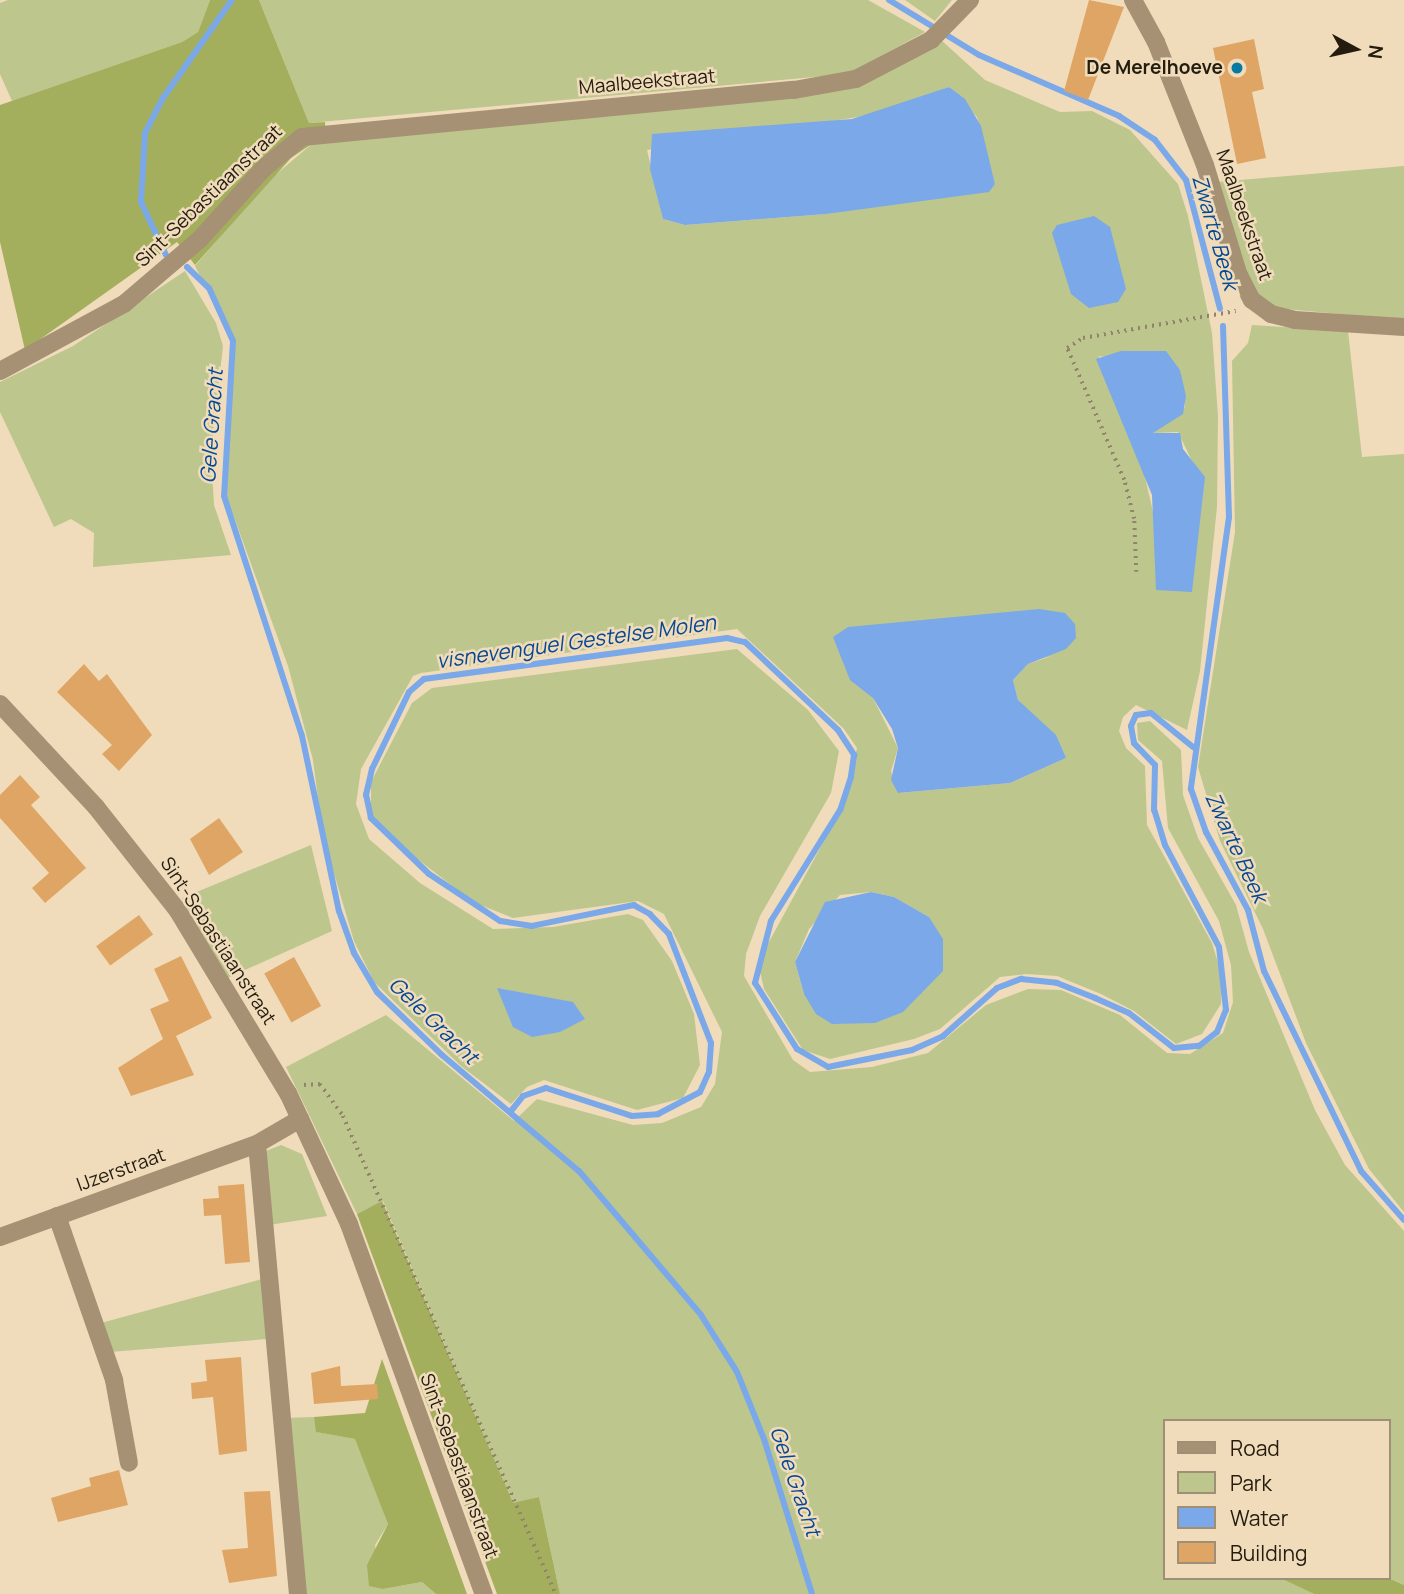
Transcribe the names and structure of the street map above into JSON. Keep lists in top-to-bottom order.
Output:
{
  "streets": {
    "street": ["Maalbeekstraat", "Sint-Sebastiaanstraat", "IJzerstraat"]
  },
  "crossings": [
    ["Maalbeekstraat", "Sint-Sebastiaanstraat"]
  ],
  "water": ["Zwarte Beek", "Gele Gracht", "visnevenguel Gestelse Molen"],
  "places": ["De Merelhoeve"],
  "legend": [
    "Road",
    "Park",
    "Water",
    "Building"
  ],
  "north": "right"
}
